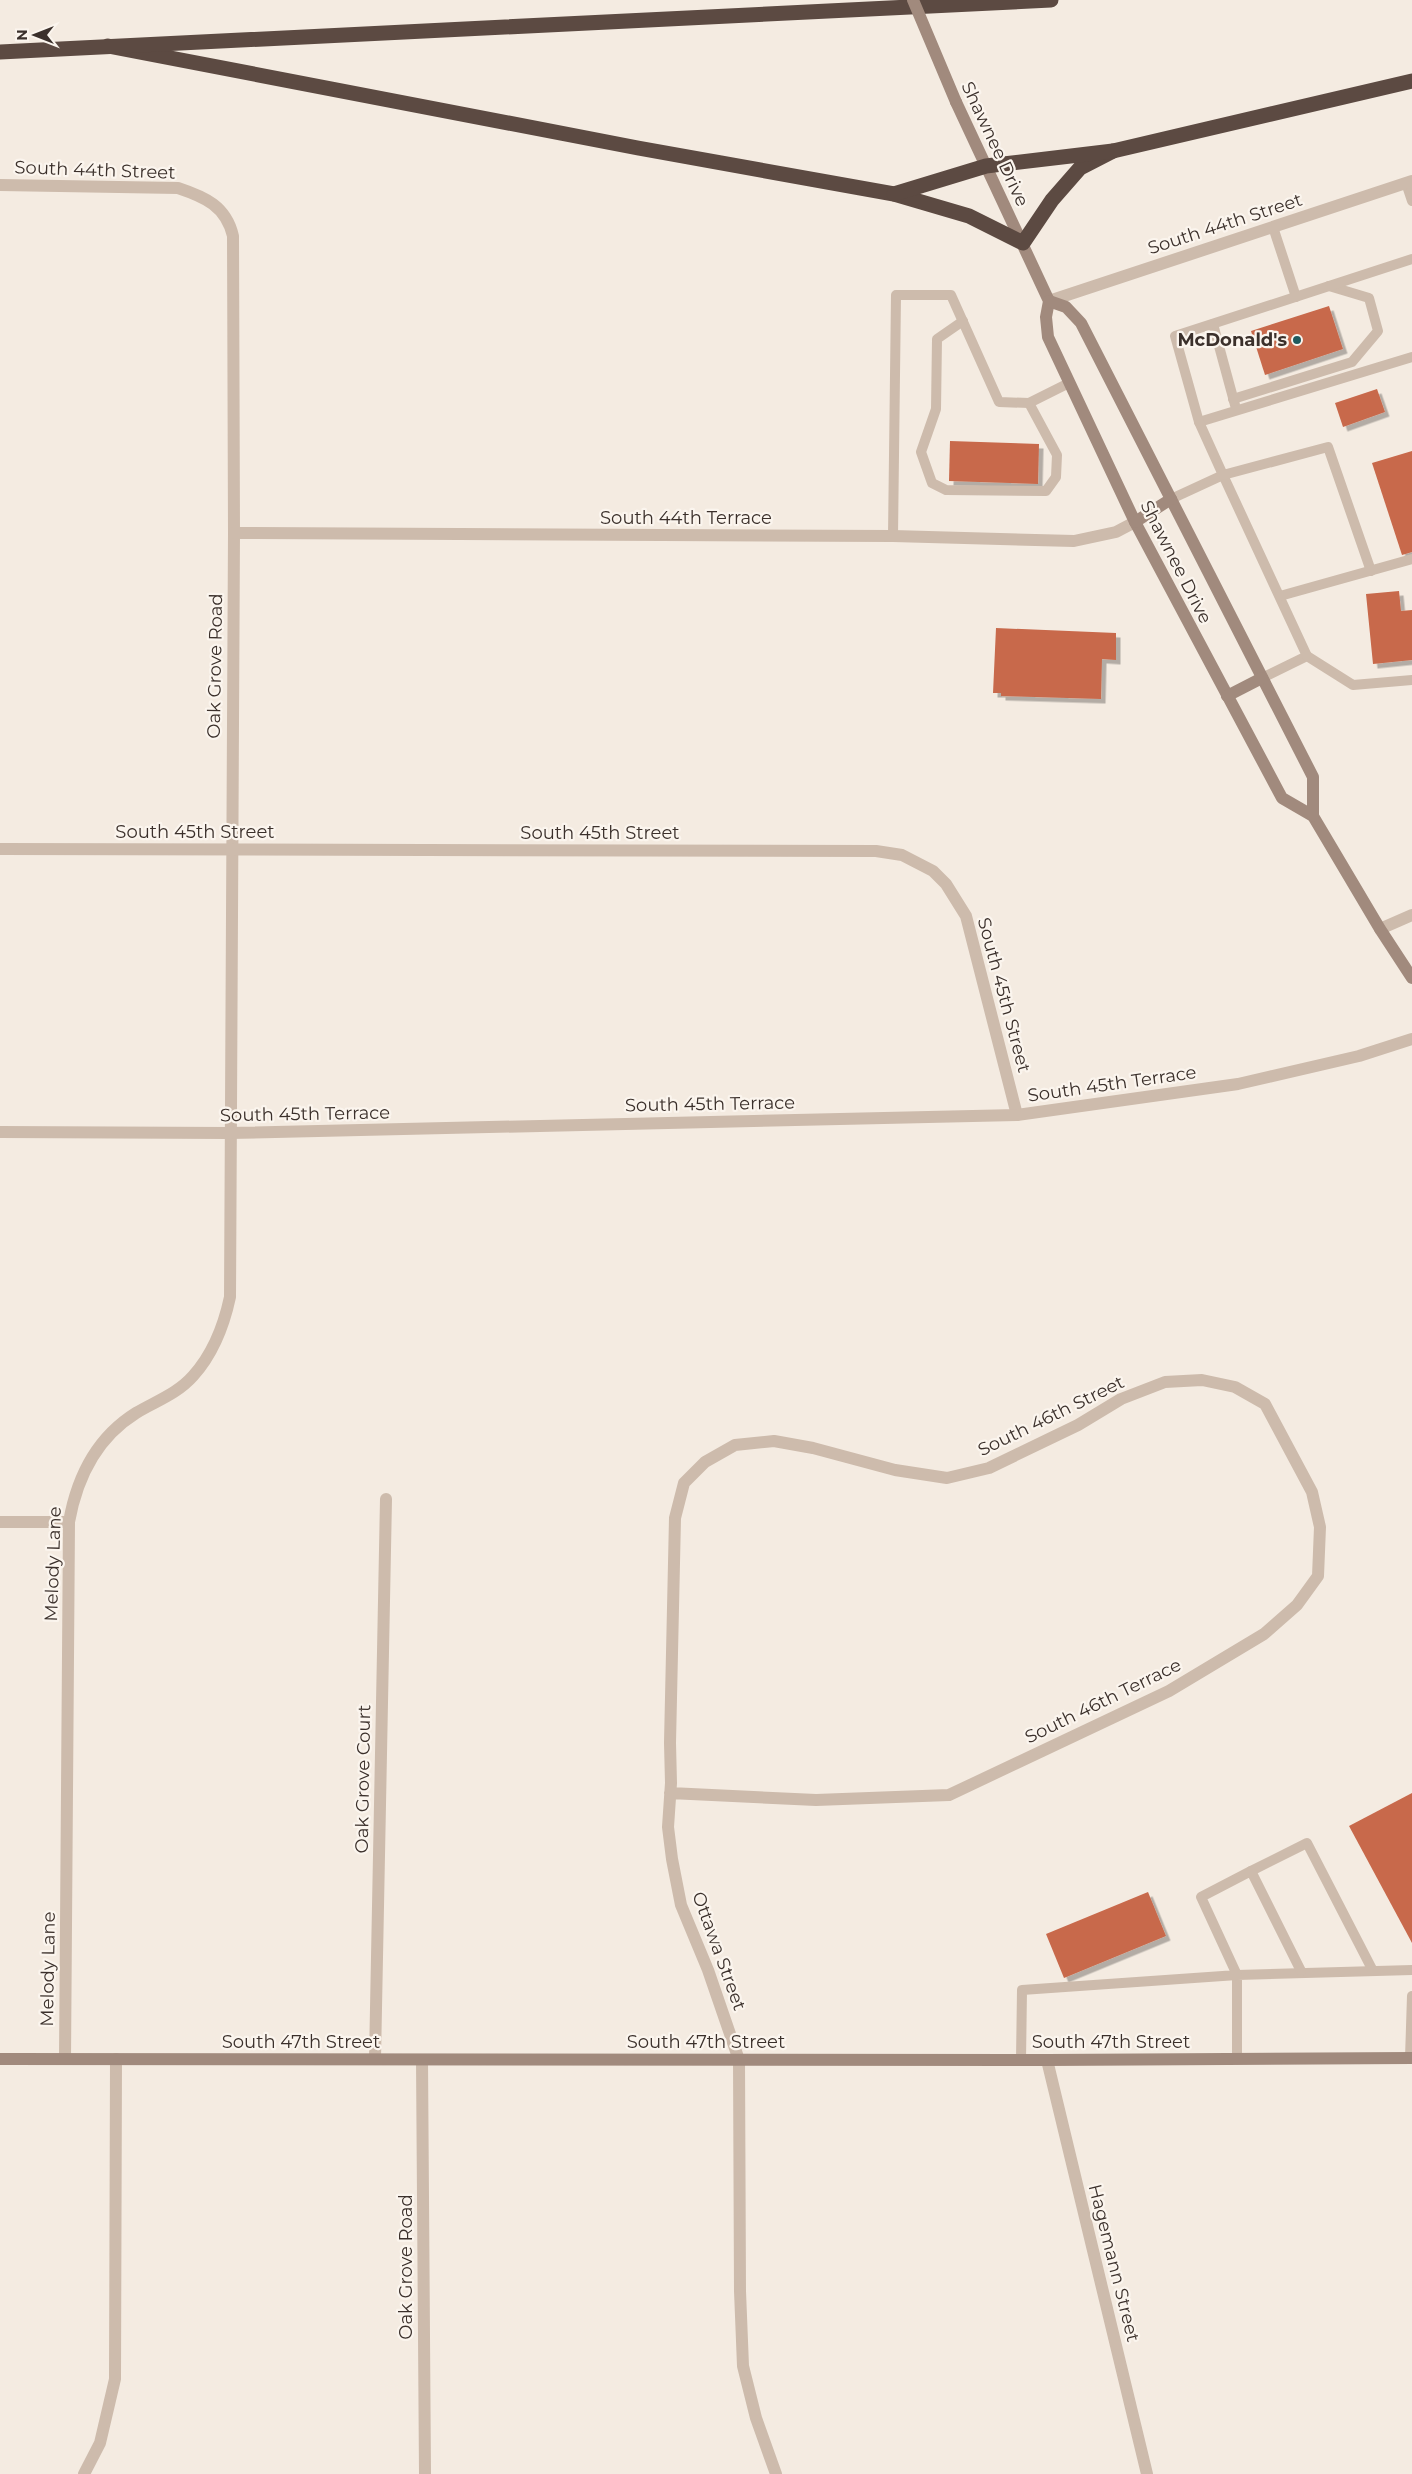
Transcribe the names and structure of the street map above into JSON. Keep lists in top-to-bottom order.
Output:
{
  "streets": {
    "main road": ["Shawnee Drive", "South 47th Street"],
    "street": [
      "South 44th Street",
      "South 44th Terrace",
      "Oak Grove Road",
      "South 45th Street",
      "South 45th Terrace",
      "South 46th Street",
      "Melody Lane",
      "South 46th Terrace",
      "Oak Grove Court",
      "Ottawa Street",
      "Hagemann Street"
    ]
  },
  "crossings": [
    ["Shawnee Drive", "South 44th Street"],
    ["Shawnee Drive", "South 44th Terrace"],
    ["South 44th Street", "Oak Grove Road"],
    ["South 44th Terrace", "Oak Grove Road"],
    ["Oak Grove Road", "South 45th Street"],
    ["Oak Grove Road", "South 45th Terrace"],
    ["Oak Grove Road", "Melody Lane"],
    ["Oak Grove Road", "South 47th Street"],
    ["South 45th Street", "South 45th Terrace"],
    ["South 45th Terrace", "Melody Lane"],
    ["South 46th Street", "South 46th Terrace"],
    ["South 46th Street", "Ottawa Street"],
    ["Melody Lane", "South 47th Street"],
    ["South 46th Terrace", "Ottawa Street"],
    ["Oak Grove Court", "South 47th Street"],
    ["Ottawa Street", "South 47th Street"],
    ["South 47th Street", "Hagemann Street"]
  ],
  "places": ["McDonald's"],
  "north": "left"
}
